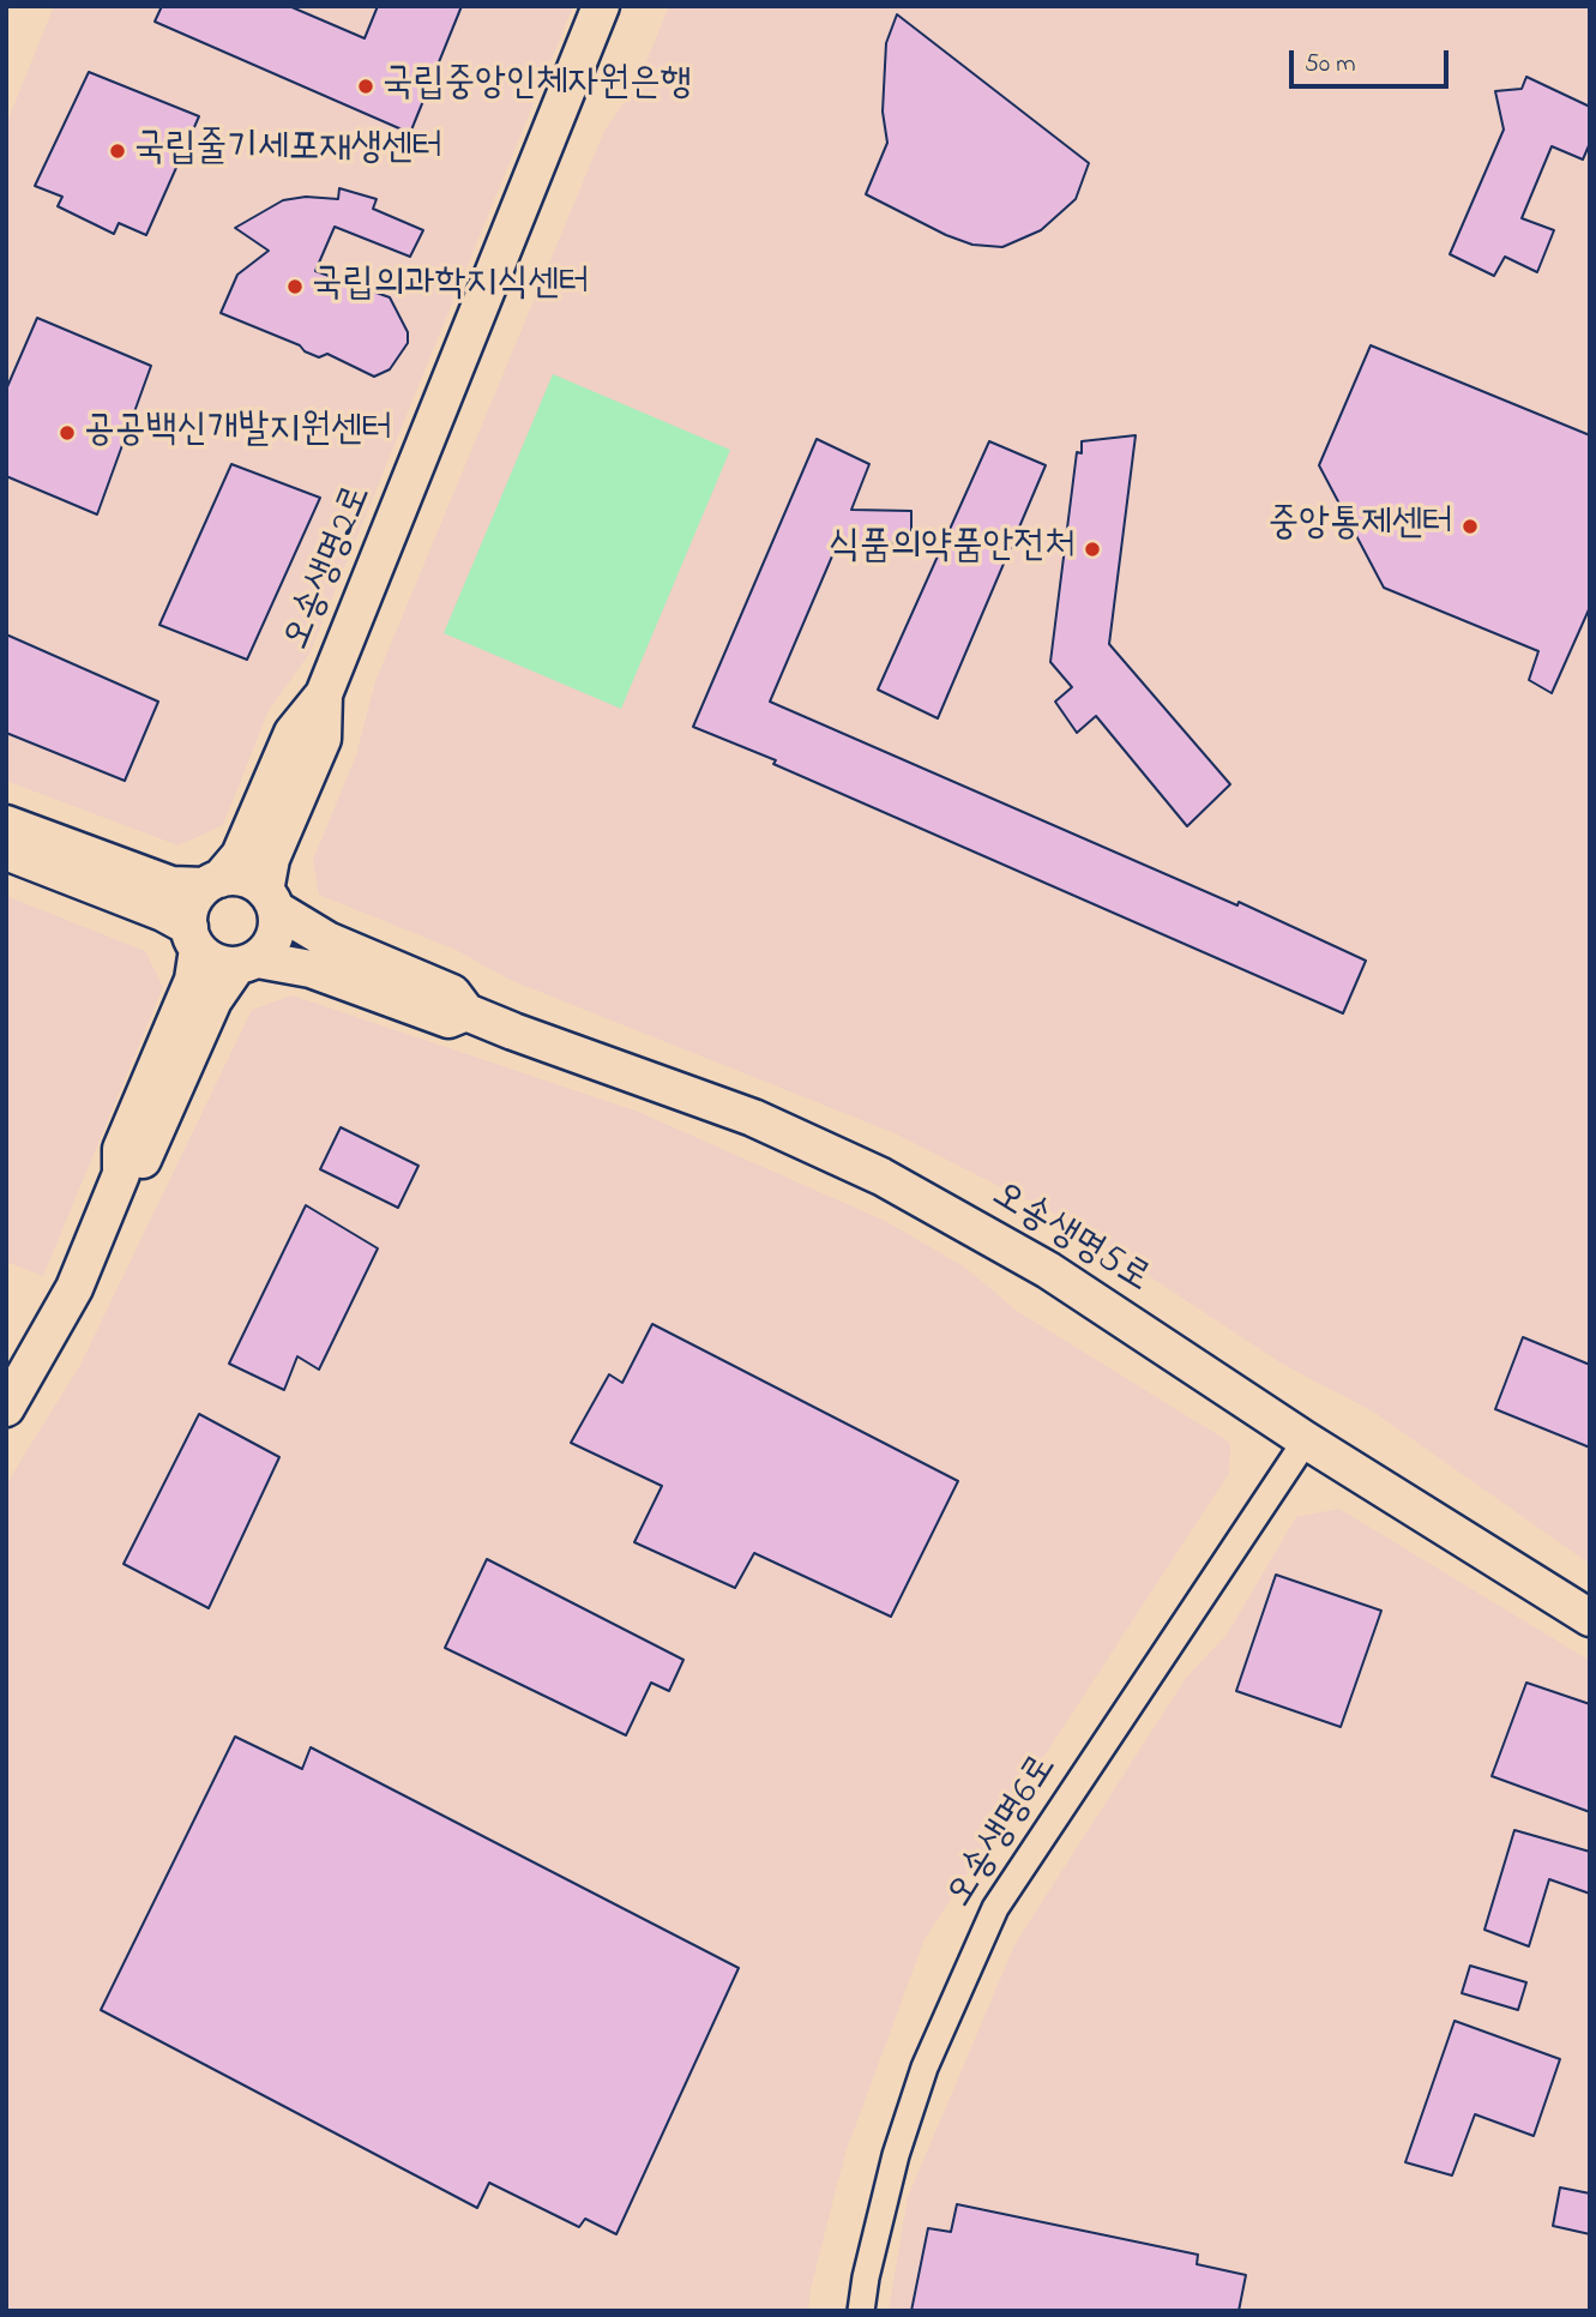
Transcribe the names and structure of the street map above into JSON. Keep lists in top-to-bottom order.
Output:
{
  "streets": {
    "street": ["오송생명2로", "오송생명5로", "오송생명6로"]
  },
  "crossings": [
    ["오송생명2로", "오송생명5로"],
    ["오송생명5로", "오송생명6로"]
  ],
  "places": [
    "국립중앙인체자원은행",
    "국립줄기세포재생센터",
    "국립의과학지식센터",
    "공공백신개발지원센터",
    "중앙통제센터",
    "식품의약품안전처"
  ],
  "scale_bar": "50 m"
}
